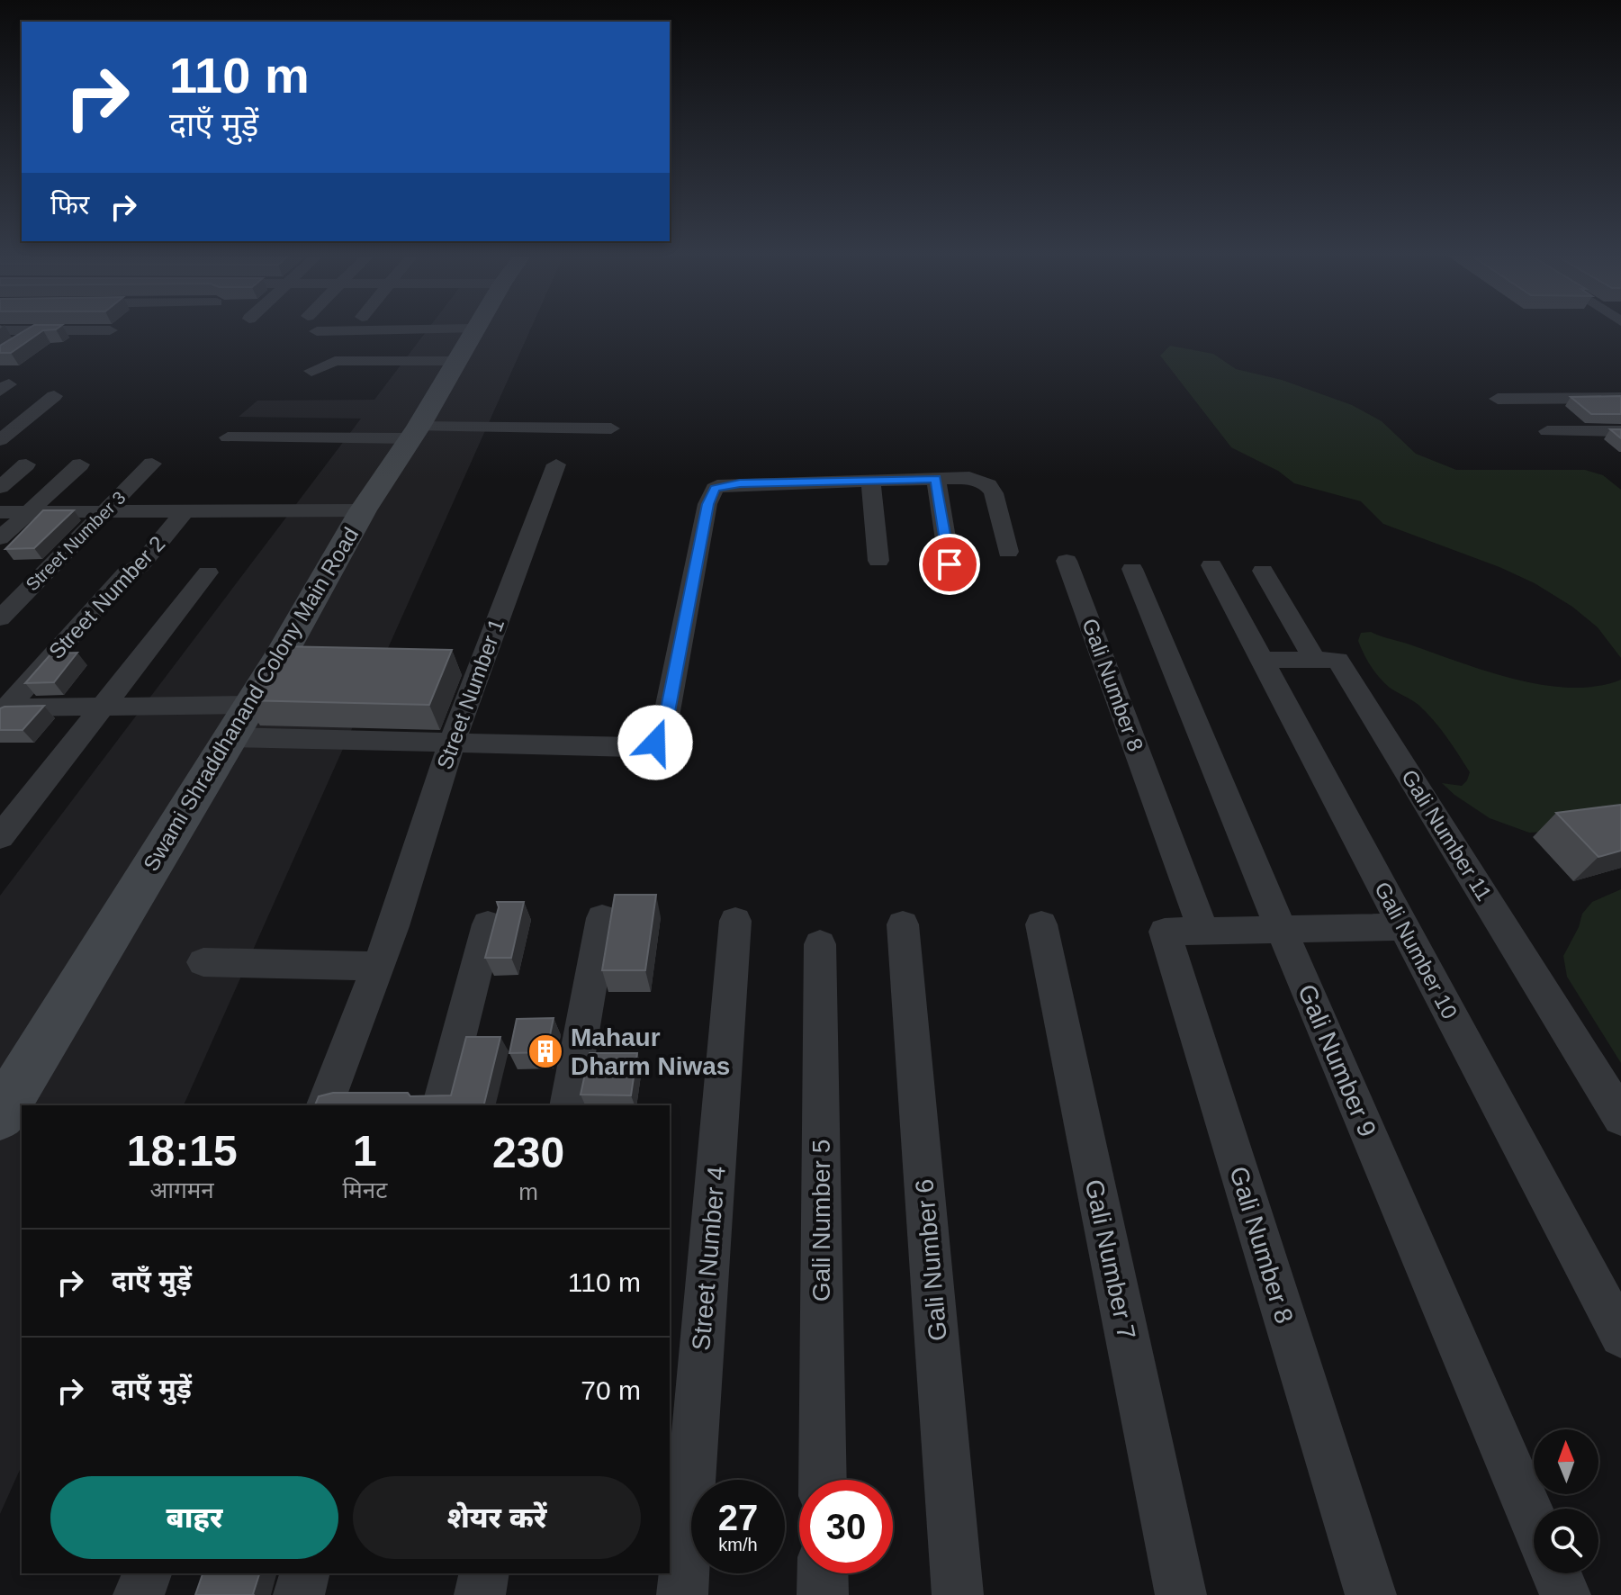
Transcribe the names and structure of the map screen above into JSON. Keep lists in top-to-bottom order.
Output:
{
  "streets": {
    "street": [
      "Street Number 3",
      "Street Number 2",
      "Gali Number 8",
      "Street Number 1",
      "Swami Shraddhanand Colony Main Road",
      "Gali Number 11",
      "Gali Number 10",
      "Gali Number 9",
      "Gali Number 5",
      "Street Number 4",
      "Gali Number 7",
      "Gali Number 6"
    ]
  },
  "crossings": [
    ["Gali Number 8", "Gali Number 10"],
    ["Gali Number 8", "Gali Number 9"]
  ],
  "places": {
    "building": ["Mahaur Dharm Niwas"]
  },
  "north": "top",
  "page": {
    "turn": ["110 m", "दाएँ मुड़ें"],
    "then": "फिर",
    "eta": [
      "18:15",
      "आगमन",
      "1",
      "मिनट",
      "230",
      "m"
    ],
    "list": [
      {
        "name": "दाएँ मुड़ें",
        "value": "110 m"
      },
      {
        "name": "दाएँ मुड़ें",
        "value": "70 m"
      }
    ],
    "buttons": ["बाहर", "शेयर करें"],
    "speed": "27 km/h",
    "limit": "30"
  }
}
